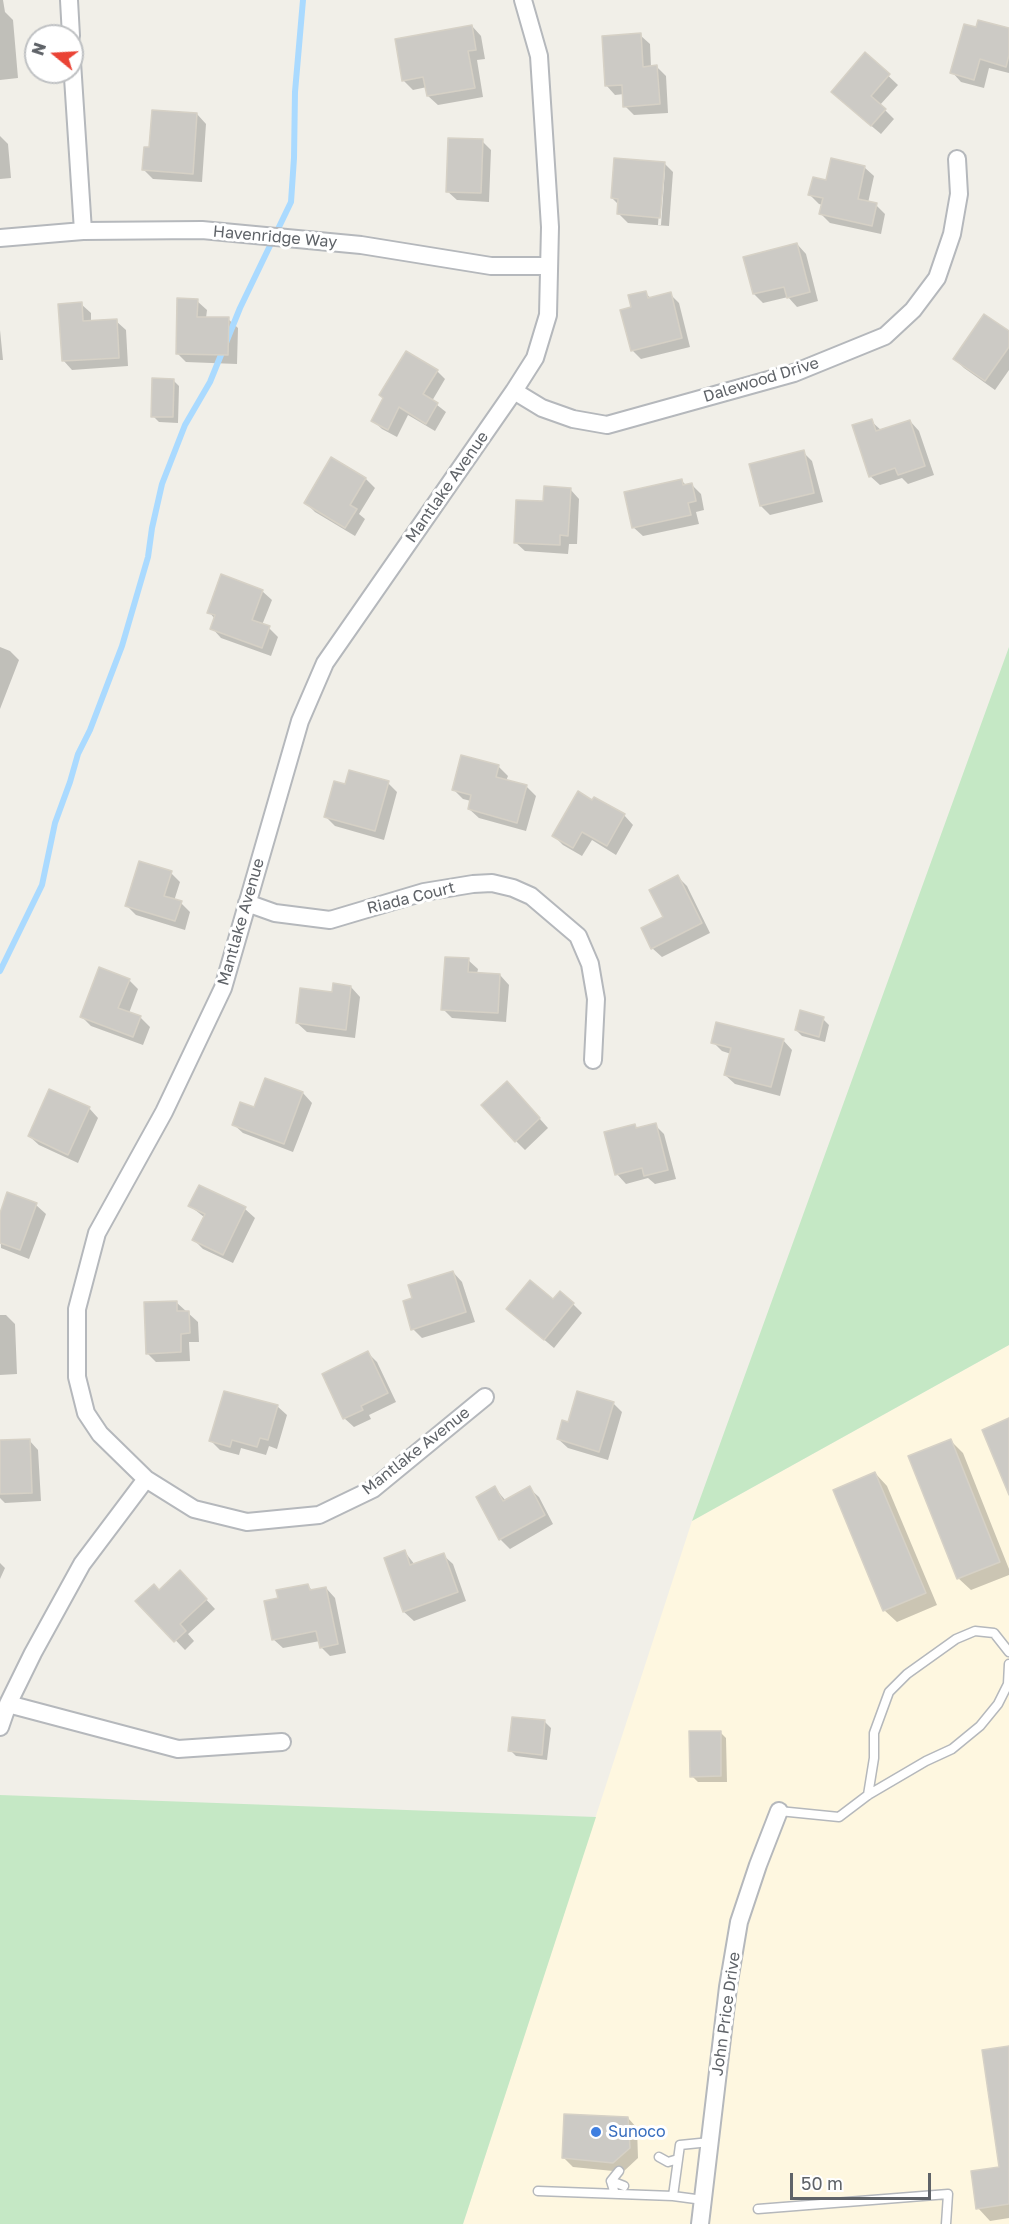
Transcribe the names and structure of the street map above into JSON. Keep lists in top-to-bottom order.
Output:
{
  "streets": {
    "street": [
      "Havenridge Way",
      "Dalewood Drive",
      "Mantlake Avenue",
      "Riada Court",
      "John Price Drive"
    ]
  },
  "crossings": [
    ["Havenridge Way", "Mantlake Avenue"],
    ["Dalewood Drive", "Mantlake Avenue"],
    ["Mantlake Avenue", "Riada Court"]
  ],
  "places": ["Sunoco"],
  "scale_bar": "50 m",
  "north": "left"
}
